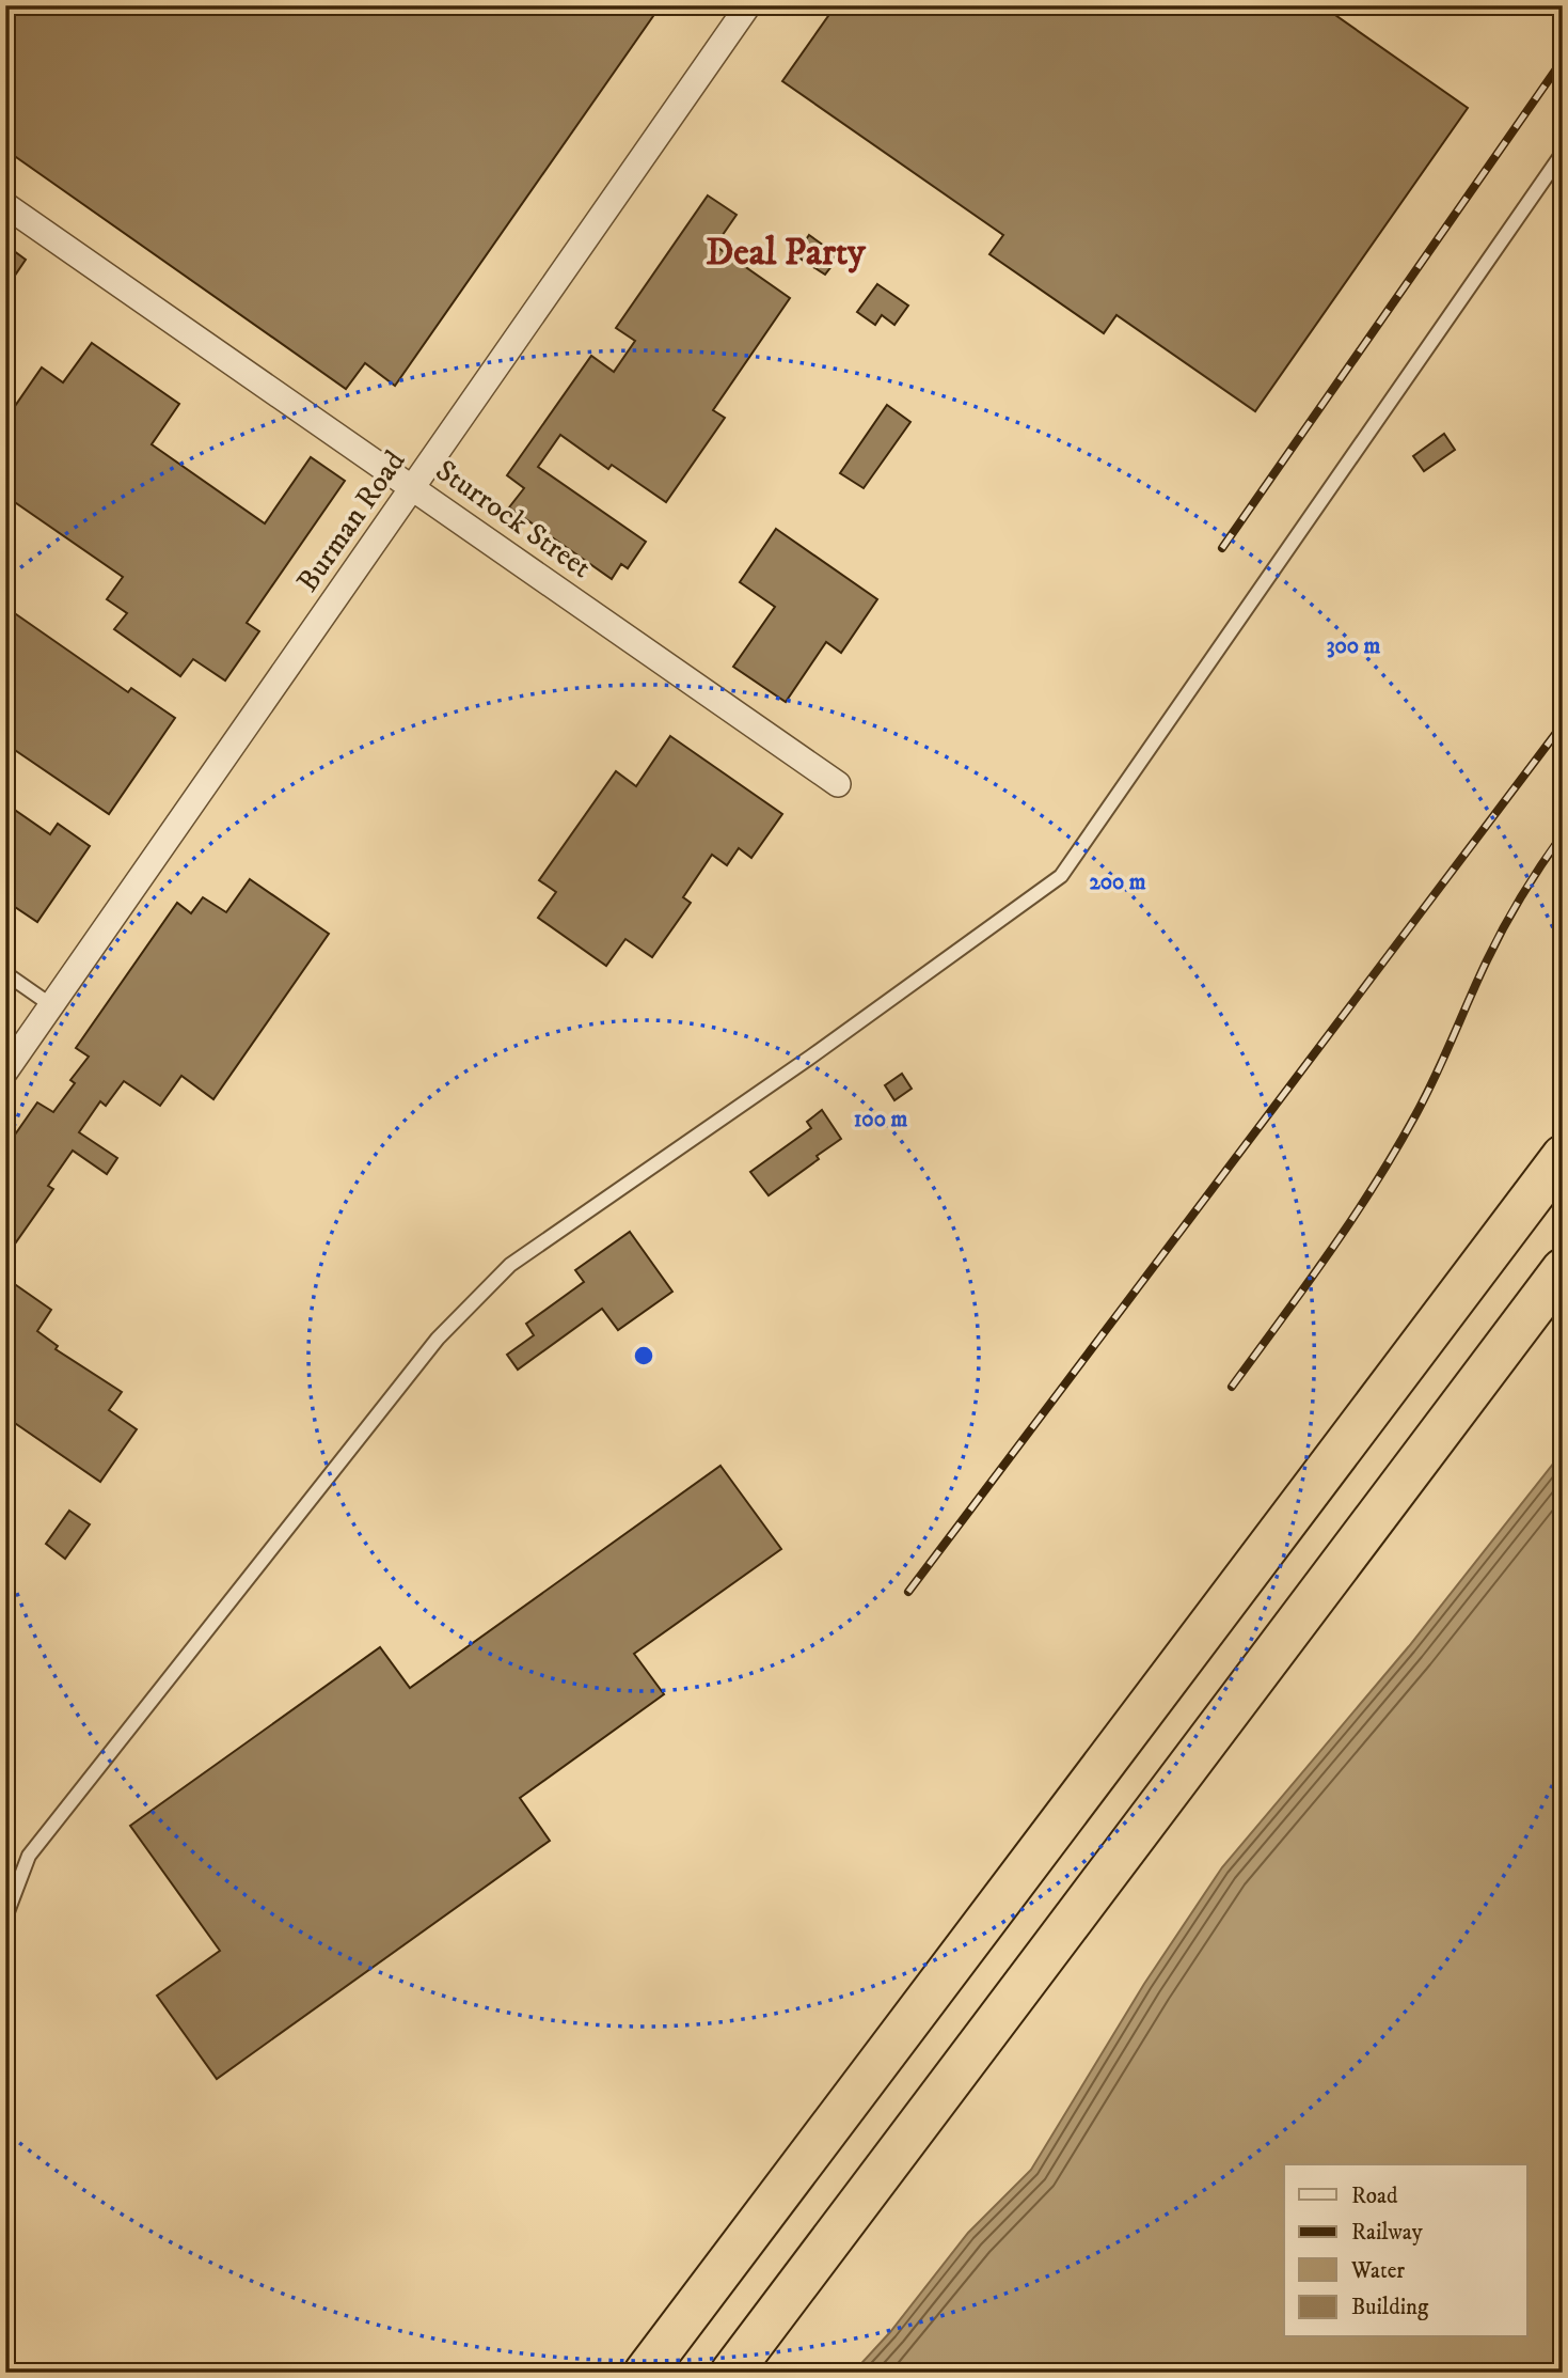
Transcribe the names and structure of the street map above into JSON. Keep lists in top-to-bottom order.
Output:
{
  "streets": {
    "street": ["Sturrock Street", "Burman Road"]
  },
  "crossings": [
    ["Sturrock Street", "Burman Road"]
  ],
  "districts": ["Deal Party"],
  "legend": [
    "Road",
    "Railway",
    "Water",
    "Building"
  ],
  "rings": ["300 m", "200 m", "100 m"]
}
